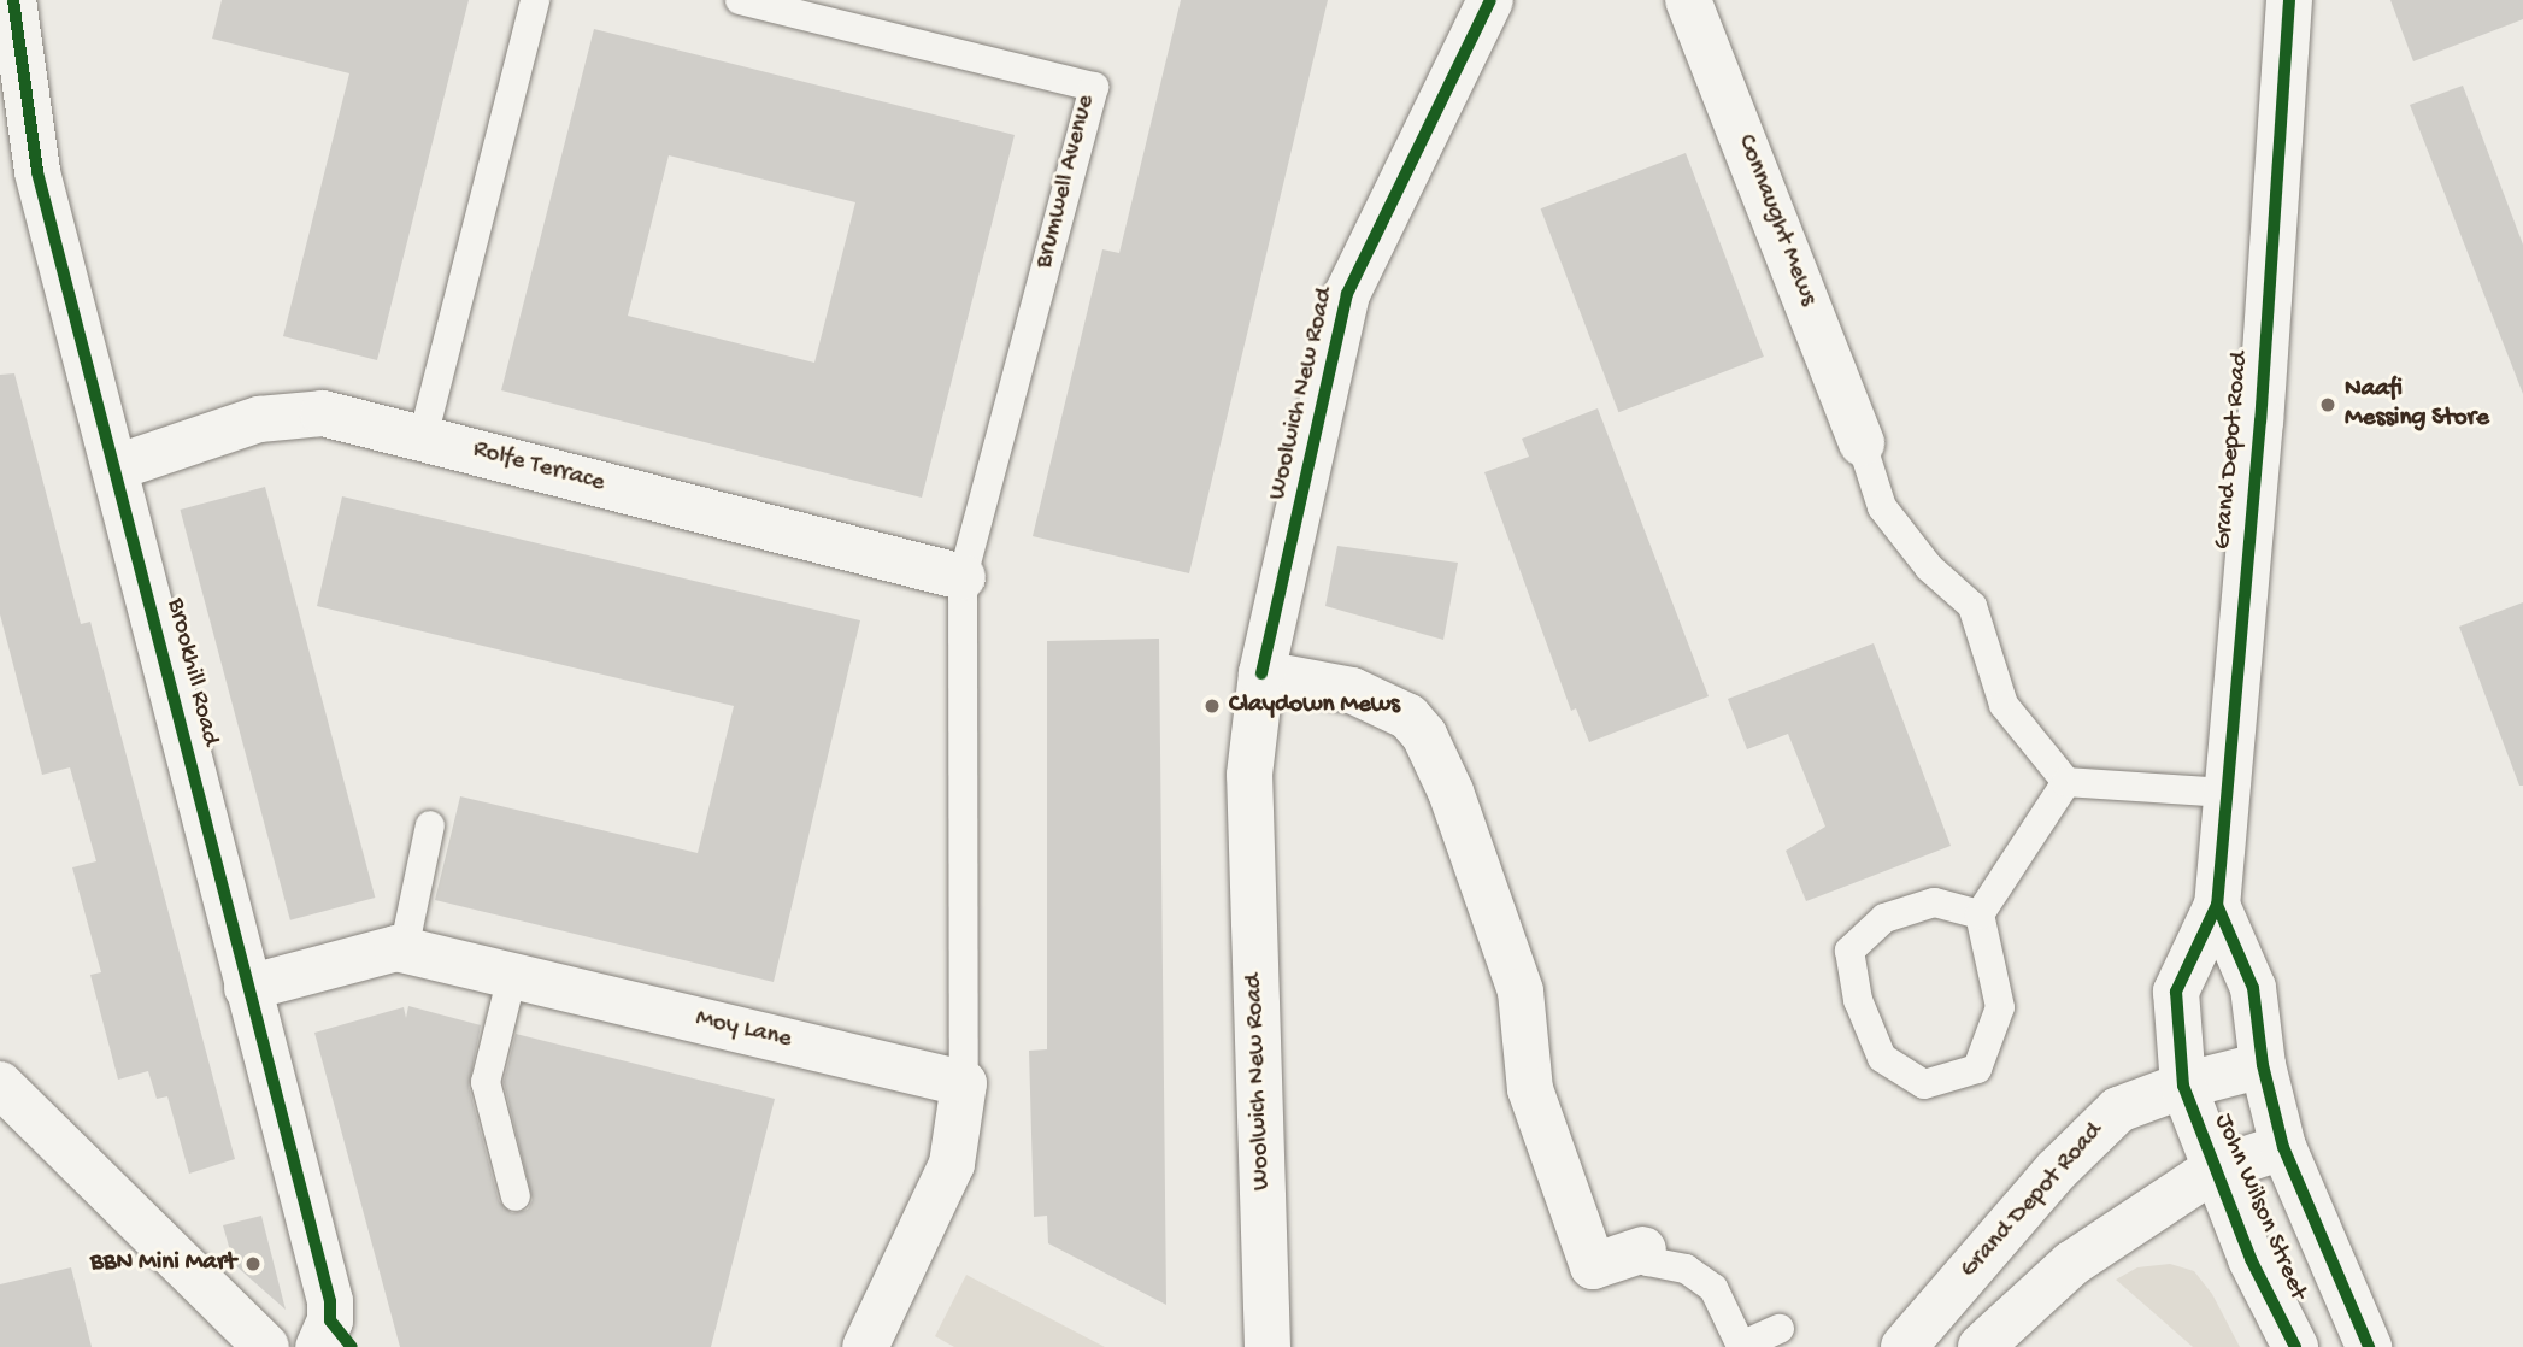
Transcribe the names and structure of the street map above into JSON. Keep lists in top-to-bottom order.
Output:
{
  "streets": {
    "main road": [
      "Connaught Mews",
      "Woolwich New Road",
      "Grand Depot Road",
      "Rolfe Terrace",
      "Brookhill Road",
      "Moy Lane",
      "John Wilson Street"
    ],
    "lane": ["Brumwell Avenue"]
  },
  "crossings": [
    ["Brumwell Avenue", "Rolfe Terrace"],
    ["Grand Depot Road", "John Wilson Street"],
    ["Rolfe Terrace", "Brookhill Road"],
    ["Brookhill Road", "Moy Lane"]
  ],
  "places": ["Naafi Messing Store", "Claydown Mews", "BBN Mini Mart"]
}
